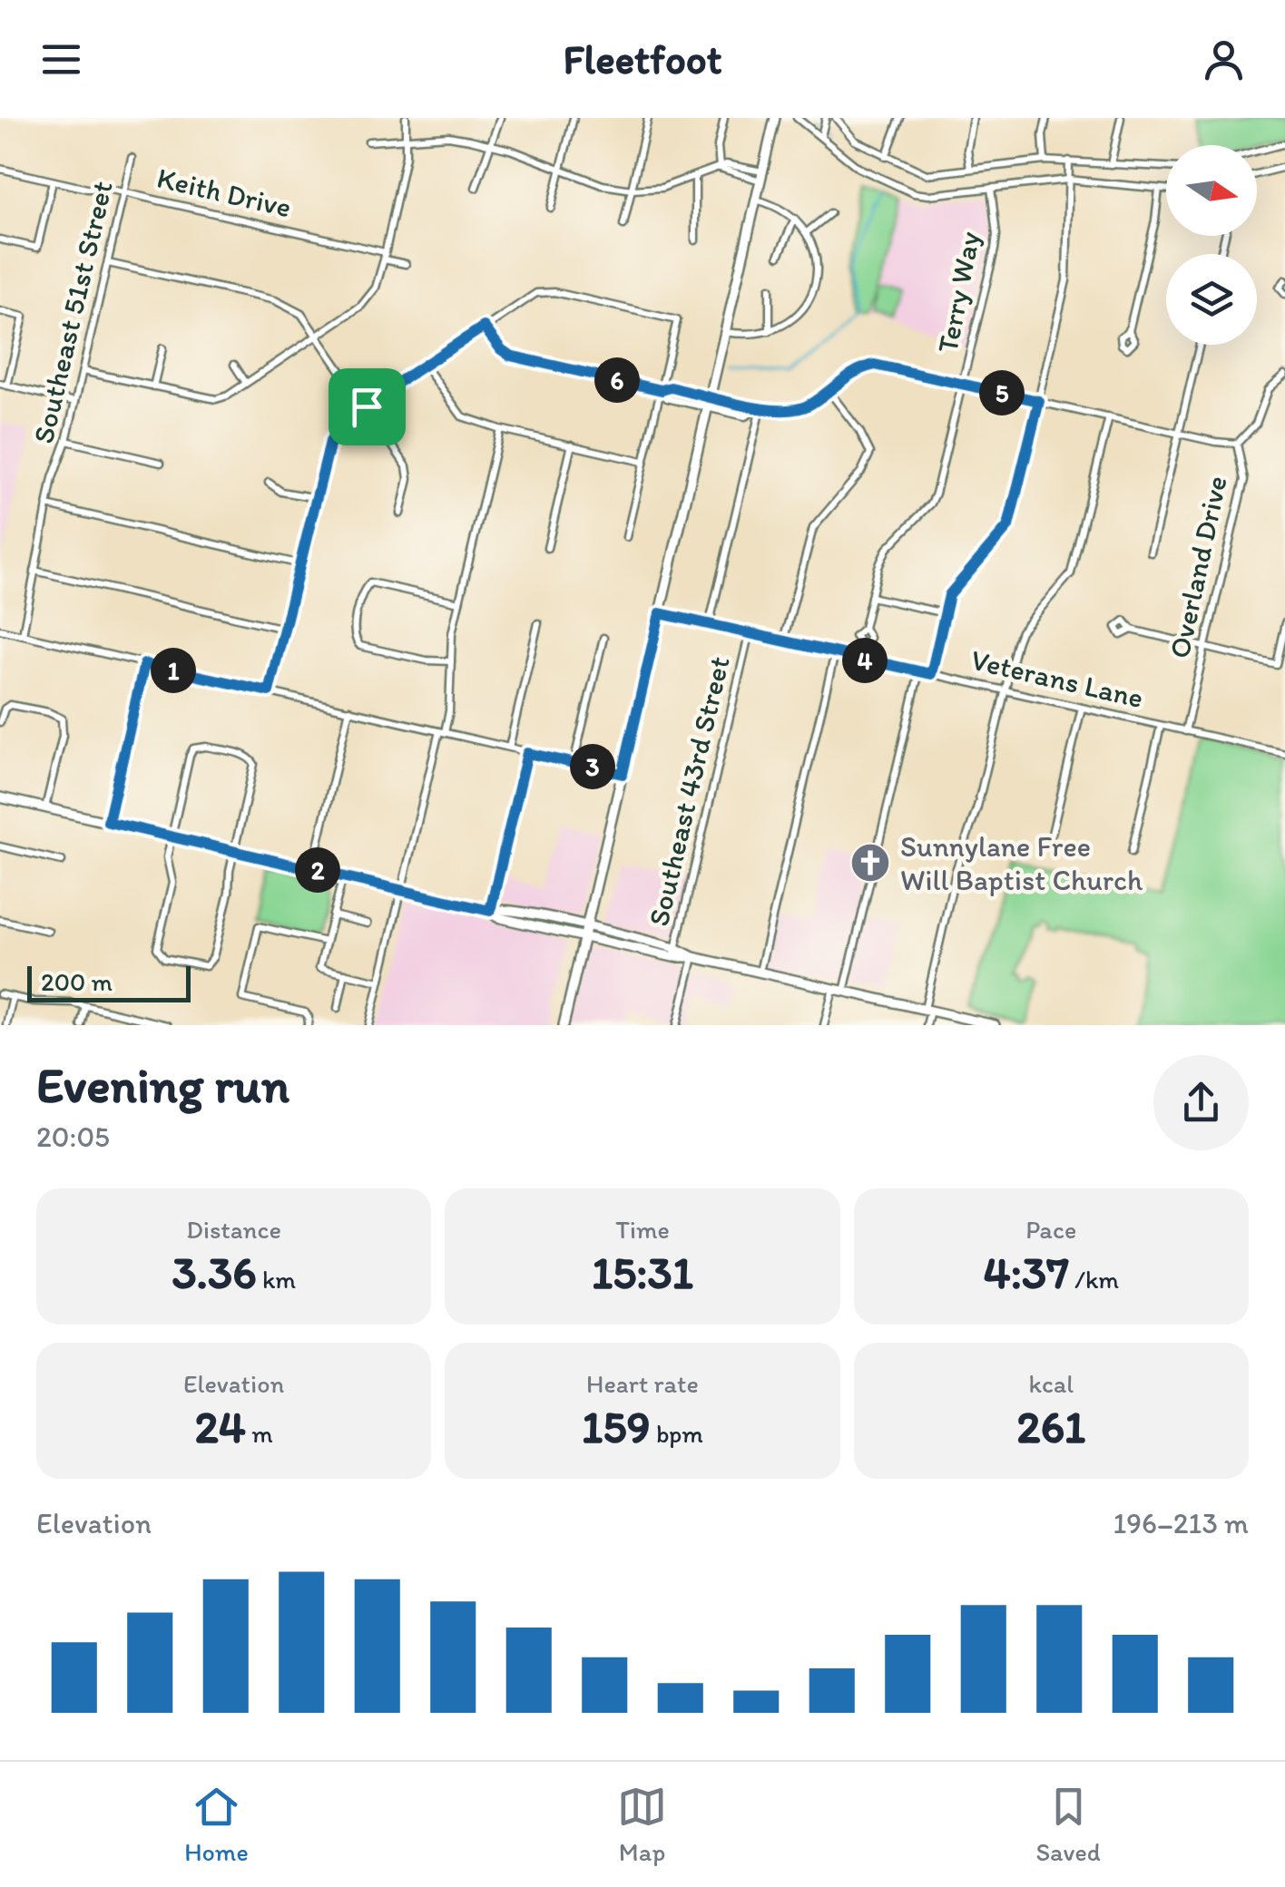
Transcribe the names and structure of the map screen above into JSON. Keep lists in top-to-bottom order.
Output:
{
  "streets": {
    "street": [
      "Keith Drive",
      "Terry Way",
      "Southeast 51st Street",
      "Overland Drive",
      "Veterans Lane",
      "Southeast 43rd Street"
    ]
  },
  "crossings": [
    ["Keith Drive", "Southeast 51st Street"],
    ["Overland Drive", "Veterans Lane"],
    ["Veterans Lane", "Southeast 43rd Street"]
  ],
  "places": {
    "church": ["Sunnylane Free Will Baptist Church"]
  },
  "scale_bar": "200 m",
  "north": "right",
  "page": {
    "header": "Fleetfoot",
    "pins": [
      "6",
      "5",
      "4",
      "1",
      "3",
      "2"
    ],
    "scale": "200 m",
    "heading": ["Evening run", "20:05"],
    "stats": [
      ["Distance", "3.36 km"],
      ["Time", "15:31"],
      ["Pace", "4:37 /km"],
      ["Elevation", "24 m"],
      ["Heart rate", "159 bpm"],
      ["kcal", "261"]
    ],
    "chart": ["Elevation", "196–213 m"],
    "tabs": ["Home", "Map", "Saved"]
  }
}
